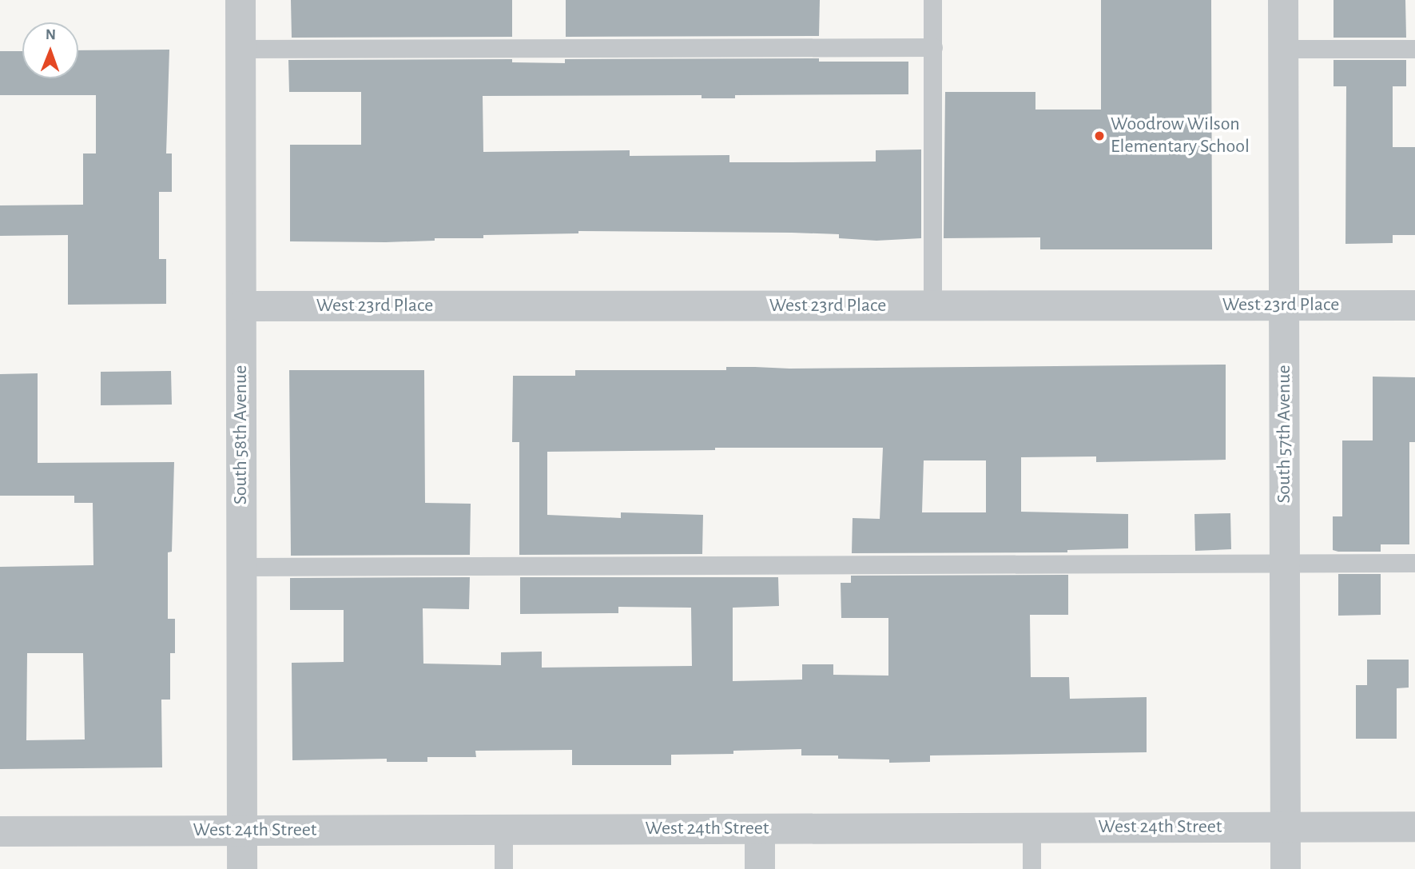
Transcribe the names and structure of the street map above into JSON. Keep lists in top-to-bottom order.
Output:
{
  "streets": {
    "street": [
      "West 23rd Place",
      "South 57th Avenue",
      "South 58th Avenue",
      "West 24th Street"
    ]
  },
  "crossings": [
    ["West 23rd Place", "South 57th Avenue"],
    ["West 23rd Place", "South 58th Avenue"],
    ["South 57th Avenue", "West 24th Street"],
    ["South 58th Avenue", "West 24th Street"]
  ],
  "places": ["Woodrow Wilson Elementary School"],
  "north": "top"
}
